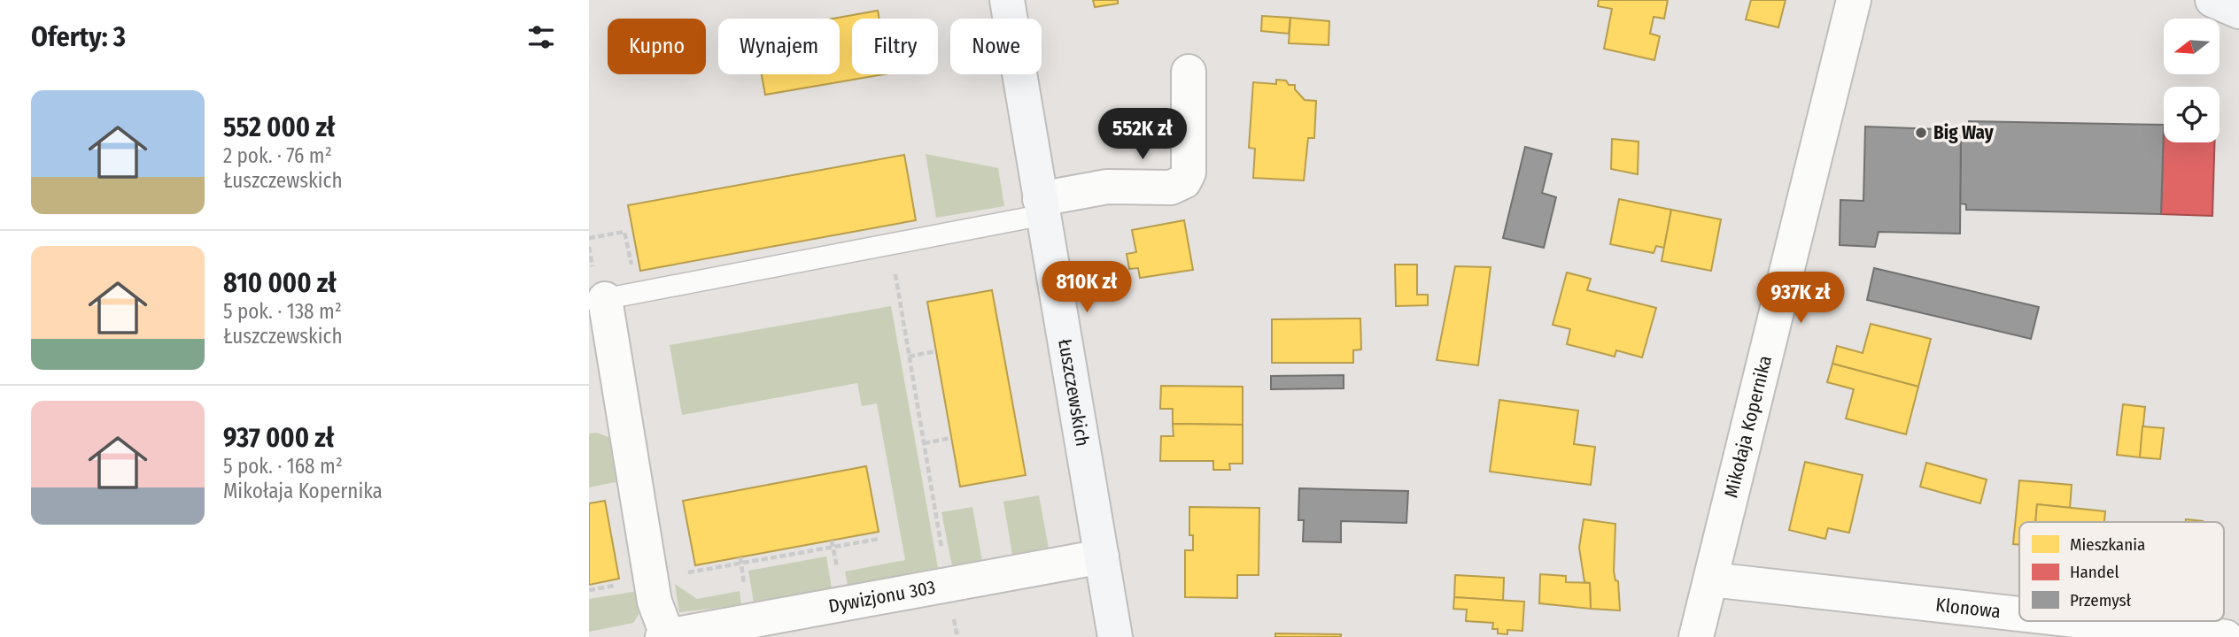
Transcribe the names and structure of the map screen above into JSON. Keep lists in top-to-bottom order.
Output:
{
  "streets": {
    "street": [
      "Łuszczewskich",
      "Mikołaja Kopernika",
      "Dywizjonu 303",
      "Klonowa"
    ]
  },
  "crossings": [
    ["Łuszczewskich", "Dywizjonu 303"],
    ["Mikołaja Kopernika", "Klonowa"]
  ],
  "places": ["Big Way"],
  "legend": ["Mieszkania", "Handel", "Przemysł"],
  "north": "left",
  "page": {
    "heading": "Oferty: 3",
    "chip": [
      "Kupno",
      "Wynajem",
      "Filtry",
      "Nowe"
    ],
    "list": [
      {
        "name": "552 000 zł",
        "note": "2 pok. · 76 m² · Łuszczewskich"
      },
      {
        "name": "810 000 zł",
        "note": "5 pok. · 138 m² · Łuszczewskich"
      },
      {
        "name": "937 000 zł",
        "note": "5 pok. · 168 m² · Mikołaja Kopernika"
      }
    ],
    "price": ["552K zł", "810K zł", "937K zł"]
  }
}
